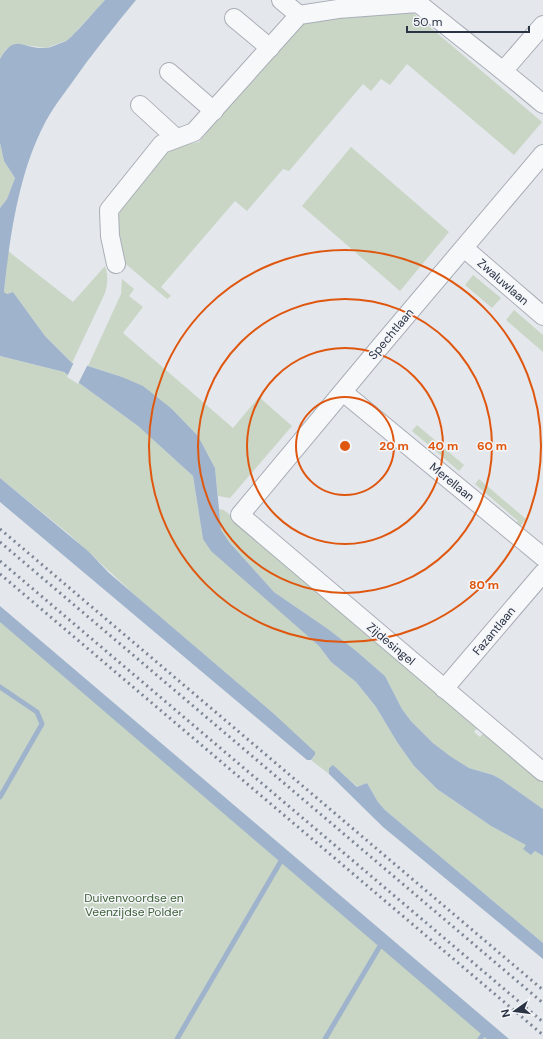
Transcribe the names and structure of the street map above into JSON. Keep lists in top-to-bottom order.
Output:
{
  "streets": {
    "street": [
      "Zwaluwlaan",
      "Spechtlaan",
      "Merellaan",
      "Fazantlaan",
      "Zijdesingel"
    ]
  },
  "crossings": [
    ["Zwaluwlaan", "Spechtlaan"],
    ["Spechtlaan", "Merellaan"],
    ["Spechtlaan", "Zijdesingel"],
    ["Fazantlaan", "Zijdesingel"]
  ],
  "parks": ["Duivenvoordse en Veenzijdse Polder"],
  "scale_bar": "50 m",
  "north": "left",
  "rings": [
    "20 m",
    "40 m",
    "60 m",
    "80 m"
  ]
}
